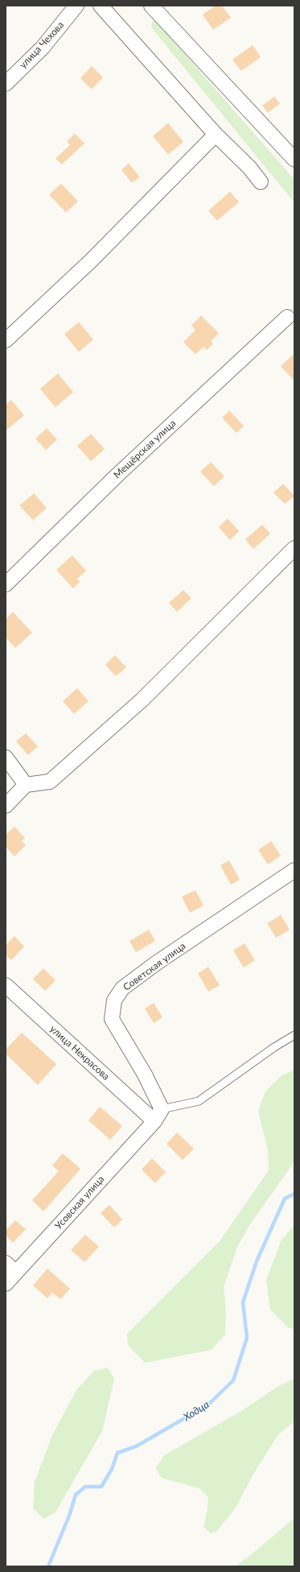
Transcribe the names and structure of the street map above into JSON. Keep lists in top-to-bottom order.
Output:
{
  "streets": {
    "street": [
      "улица Чехова",
      "Мещёрская улица",
      "Советская улица",
      "улица Некрасова",
      "Усовская улица"
    ]
  },
  "crossings": [
    ["Советская улица", "улица Некрасова"],
    ["Советская улица", "Усовская улица"],
    ["улица Некрасова", "Усовская улица"]
  ],
  "water": ["Ходца"]
}
